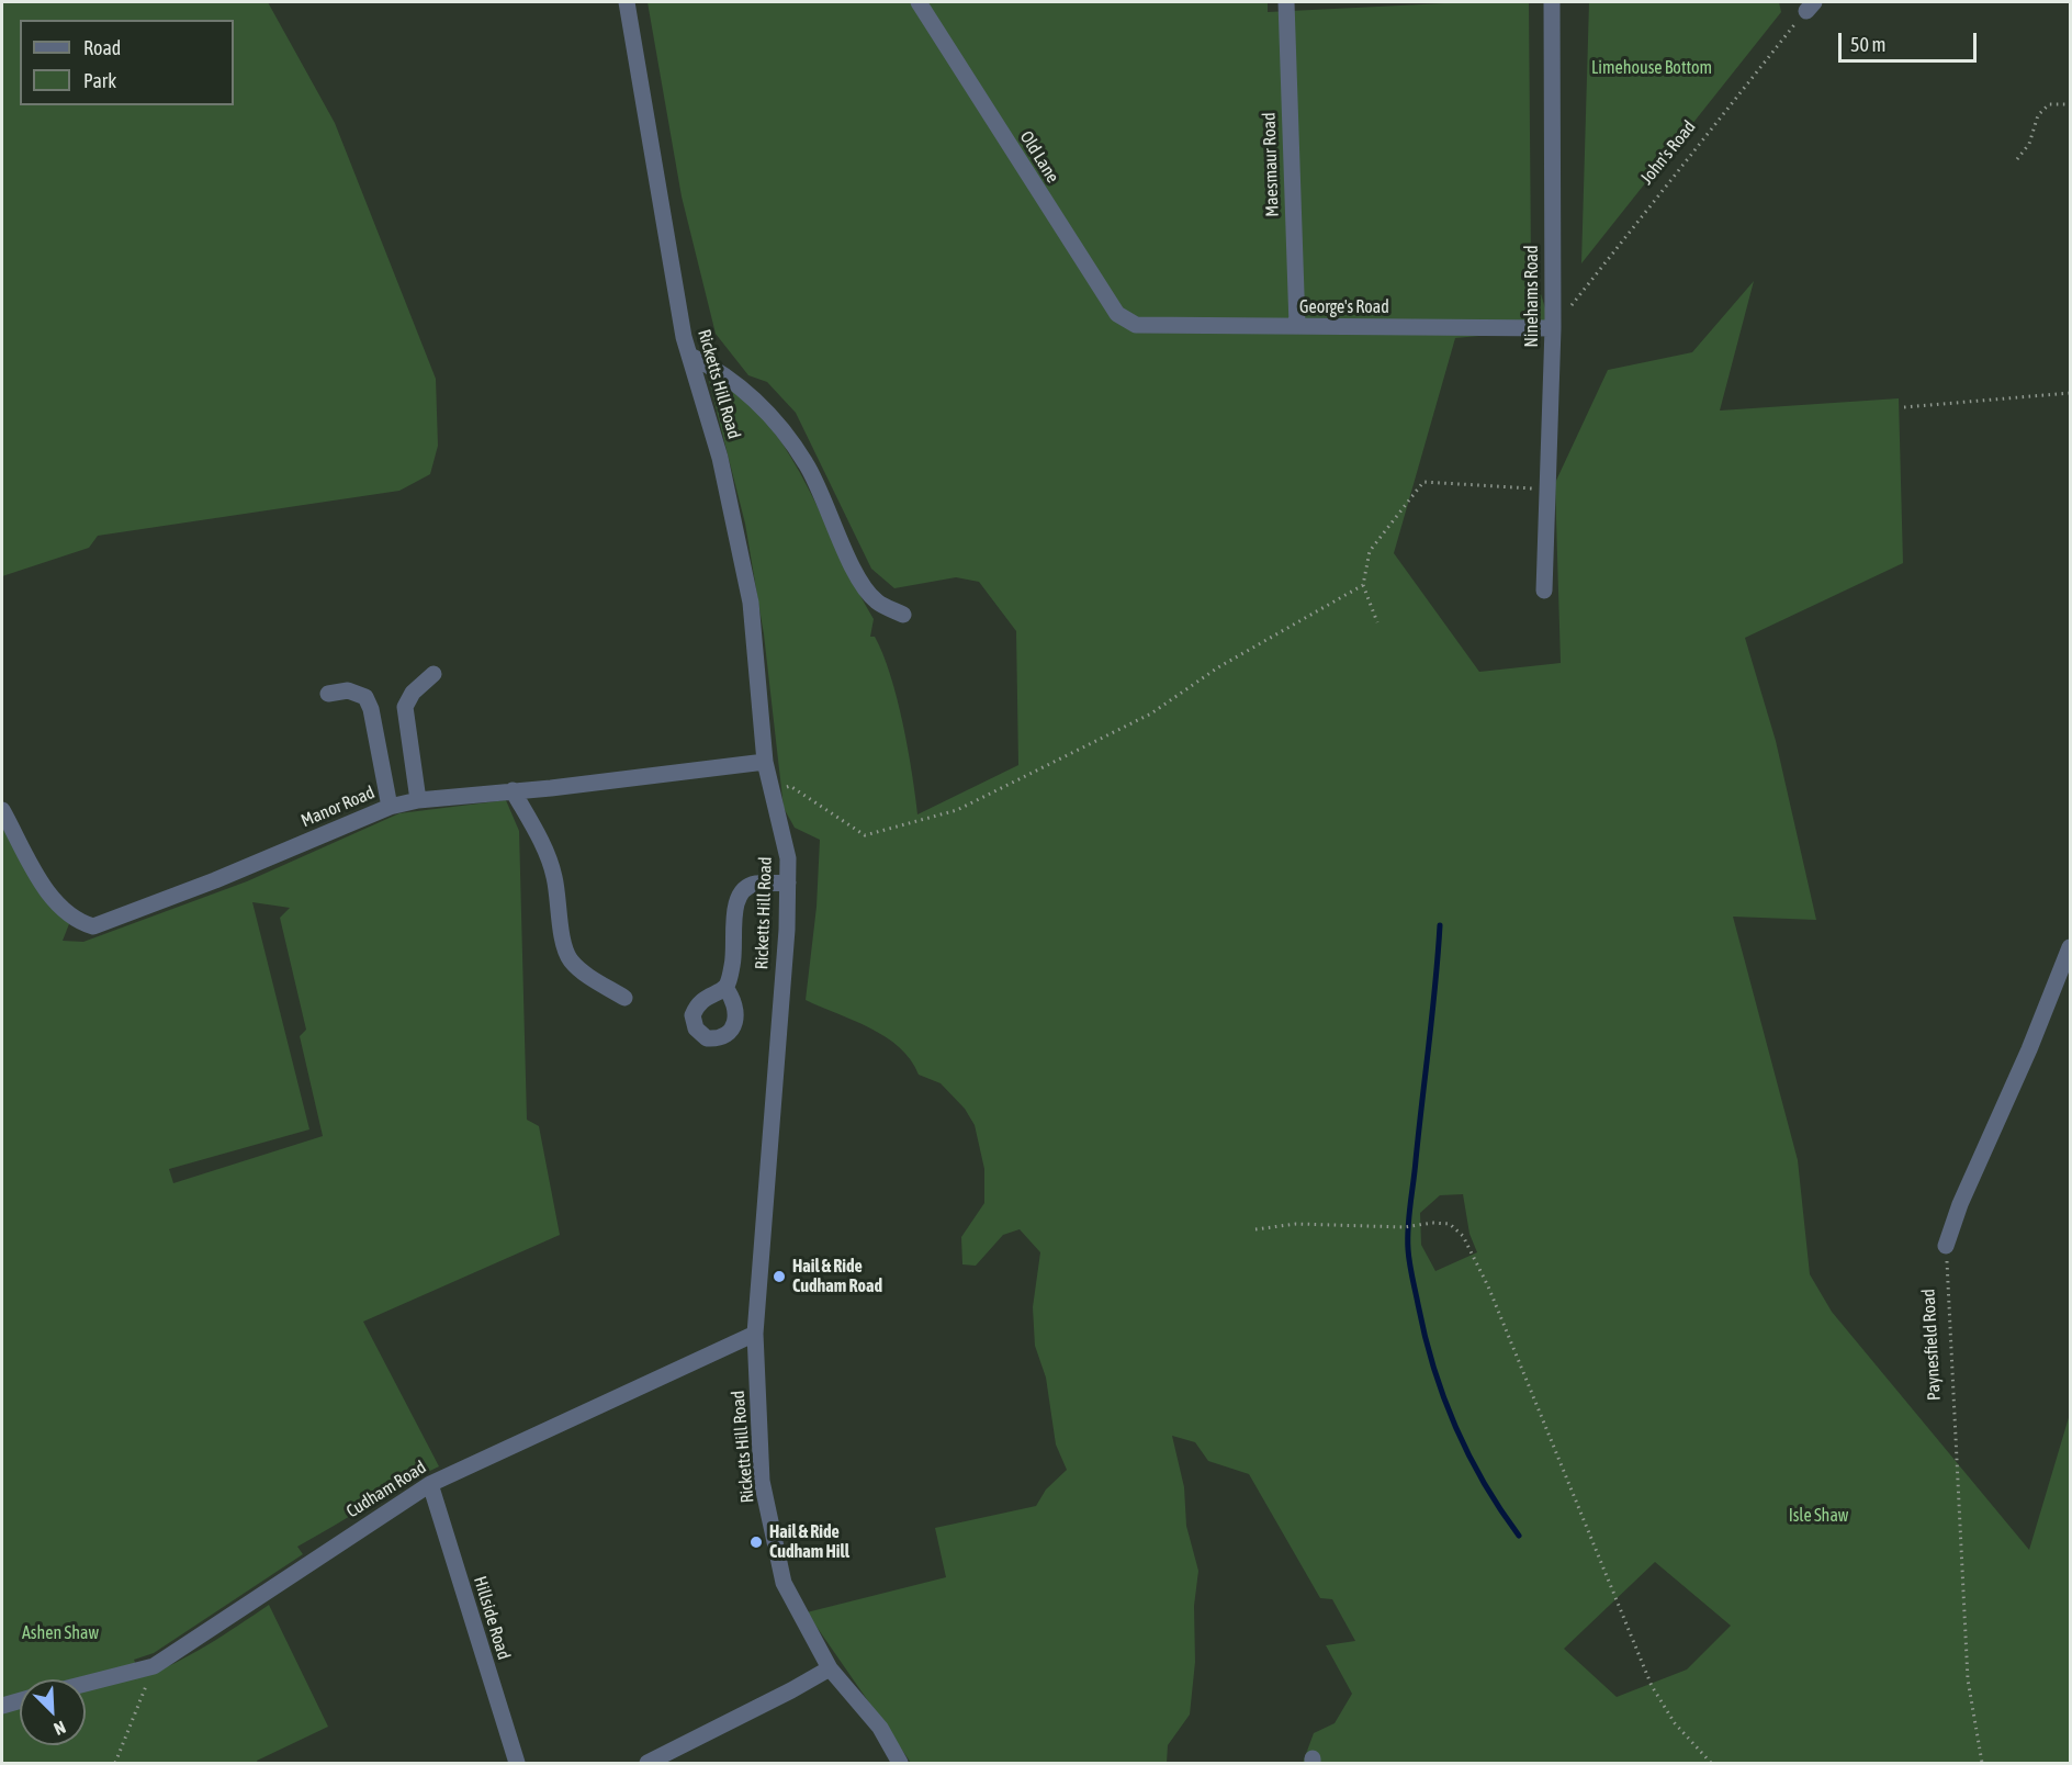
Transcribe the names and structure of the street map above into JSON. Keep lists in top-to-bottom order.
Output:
{
  "streets": {
    "street": [
      "Old Lane",
      "Maesmaur Road",
      "Ninehams Road",
      "George's Road",
      "Ricketts Hill Road",
      "Manor Road",
      "Cudham Road",
      "Hillside Road"
    ],
    "path": ["John's Road", "Paynesfield Road"]
  },
  "crossings": [
    ["John's Road", "Ninehams Road"],
    ["John's Road", "George's Road"],
    ["Old Lane", "George's Road"],
    ["Maesmaur Road", "George's Road"],
    ["Ninehams Road", "George's Road"],
    ["Ricketts Hill Road", "Manor Road"],
    ["Ricketts Hill Road", "Cudham Road"],
    ["Cudham Road", "Hillside Road"]
  ],
  "parks": ["Limehouse Bottom", "Isle Shaw", "Ashen Shaw"],
  "places": ["Hail & Ride Cudham Road", "Hail & Ride Cudham Hill"],
  "legend": ["Road", "Park"],
  "scale_bar": "50 m",
  "north": "bottom right"
}
